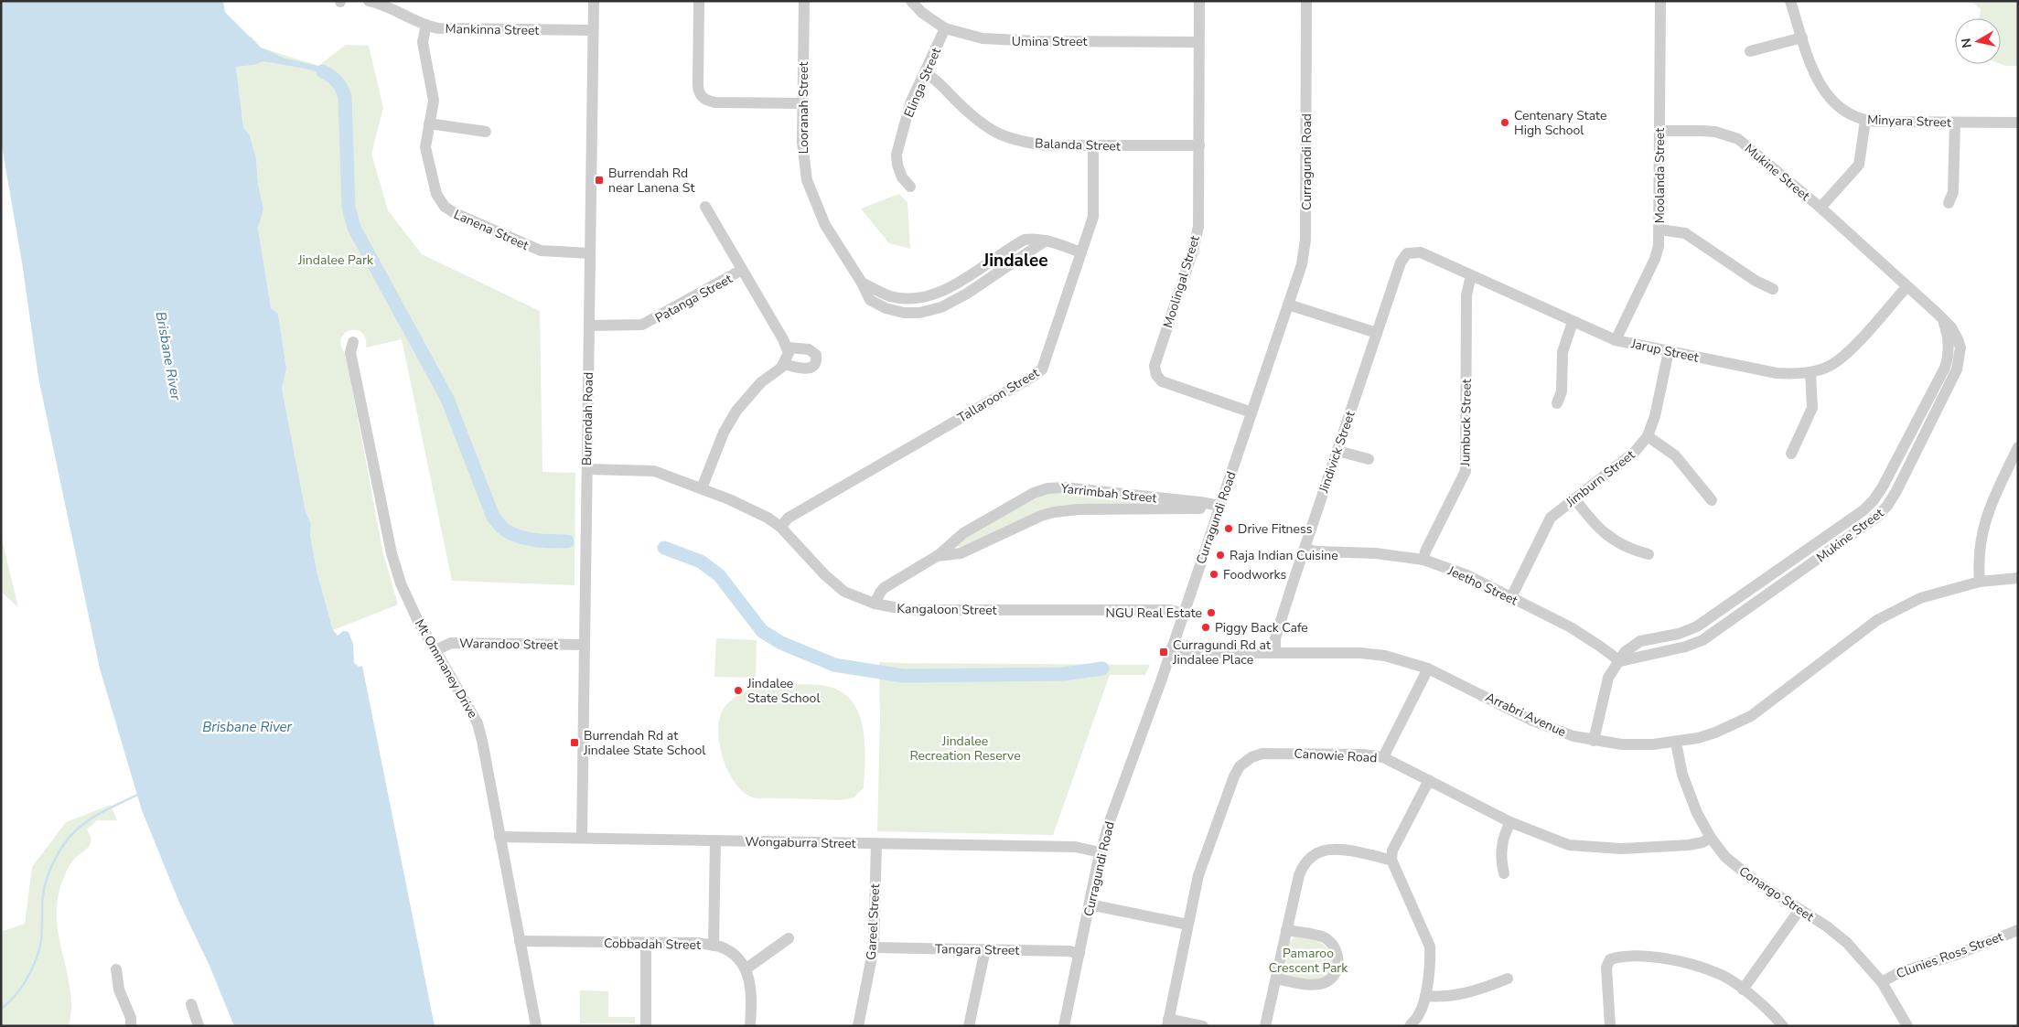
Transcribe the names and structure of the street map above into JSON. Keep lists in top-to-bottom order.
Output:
{
  "streets": {
    "street": [
      "Mankinna Street",
      "Umina Street",
      "Elinga Street",
      "Looranah Street",
      "Minyara Street",
      "Balanda Street",
      "Curragundi Road",
      "Mukine Street",
      "Moolanda Street",
      "Lanena Street",
      "Moolingal Street",
      "Patanga Street",
      "Jarup Street",
      "Tallaroon Street",
      "Burrendah Road",
      "Jumbuck Street",
      "Jindivick Street",
      "Jimburn Street",
      "Yarrimbah Street",
      "Jeetho Street",
      "Kangaloon Street",
      "Warandoo Street",
      "Mt Ommaney Drive",
      "Arrabri Avenue",
      "Canowie Road",
      "Wongaburra Street",
      "Conargo Street",
      "Gareel Street",
      "Cobbadah Street",
      "Tangara Street",
      "Clunies Ross Street"
    ]
  },
  "crossings": [
    ["Mankinna Street", "Lanena Street"],
    ["Mankinna Street", "Burrendah Road"],
    ["Umina Street", "Elinga Street"],
    ["Umina Street", "Moolingal Street"],
    ["Elinga Street", "Balanda Street"],
    ["Looranah Street", "Tallaroon Street"],
    ["Balanda Street", "Moolingal Street"],
    ["Balanda Street", "Tallaroon Street"],
    ["Curragundi Road", "Moolingal Street"],
    ["Curragundi Road", "Yarrimbah Street"],
    ["Curragundi Road", "Kangaloon Street"],
    ["Curragundi Road", "Arrabri Avenue"],
    ["Curragundi Road", "Wongaburra Street"],
    ["Curragundi Road", "Tangara Street"],
    ["Mukine Street", "Moolanda Street"],
    ["Mukine Street", "Jarup Street"],
    ["Mukine Street", "Jeetho Street"],
    ["Moolanda Street", "Jarup Street"],
    ["Lanena Street", "Burrendah Road"],
    ["Patanga Street", "Burrendah Road"],
    ["Jarup Street", "Jumbuck Street"],
    ["Jarup Street", "Jindivick Street"],
    ["Jarup Street", "Jimburn Street"],
    ["Tallaroon Street", "Kangaloon Street"],
    ["Burrendah Road", "Kangaloon Street"],
    ["Burrendah Road", "Warandoo Street"],
    ["Burrendah Road", "Wongaburra Street"],
    ["Jumbuck Street", "Jeetho Street"],
    ["Jindivick Street", "Jeetho Street"],
    ["Jindivick Street", "Arrabri Avenue"],
    ["Jimburn Street", "Jeetho Street"],
    ["Yarrimbah Street", "Kangaloon Street"],
    ["Warandoo Street", "Mt Ommaney Drive"],
    ["Mt Ommaney Drive", "Wongaburra Street"],
    ["Mt Ommaney Drive", "Cobbadah Street"],
    ["Arrabri Avenue", "Conargo Street"],
    ["Canowie Road", "Conargo Street"],
    ["Wongaburra Street", "Gareel Street"],
    ["Conargo Street", "Clunies Ross Street"],
    ["Gareel Street", "Tangara Street"]
  ],
  "districts": ["Jindalee"],
  "water": ["Brisbane River"],
  "parks": ["Jindalee Park", "Jindalee Recreation Reserve", "Pamaroo Crescent Park"],
  "places": {
    "other": [
      "Centenary State High School",
      "Drive Fitness",
      "Raja Indian Cuisine",
      "Foodworks",
      "NGU Real Estate",
      "Piggy Back Cafe",
      "Jindalee State School"
    ],
    "transit": ["Burrendah Rd near Lanena St", "Curragundi Rd at Jindalee Place", "Burrendah Rd at Jindalee State School"]
  },
  "north": "left"
}
